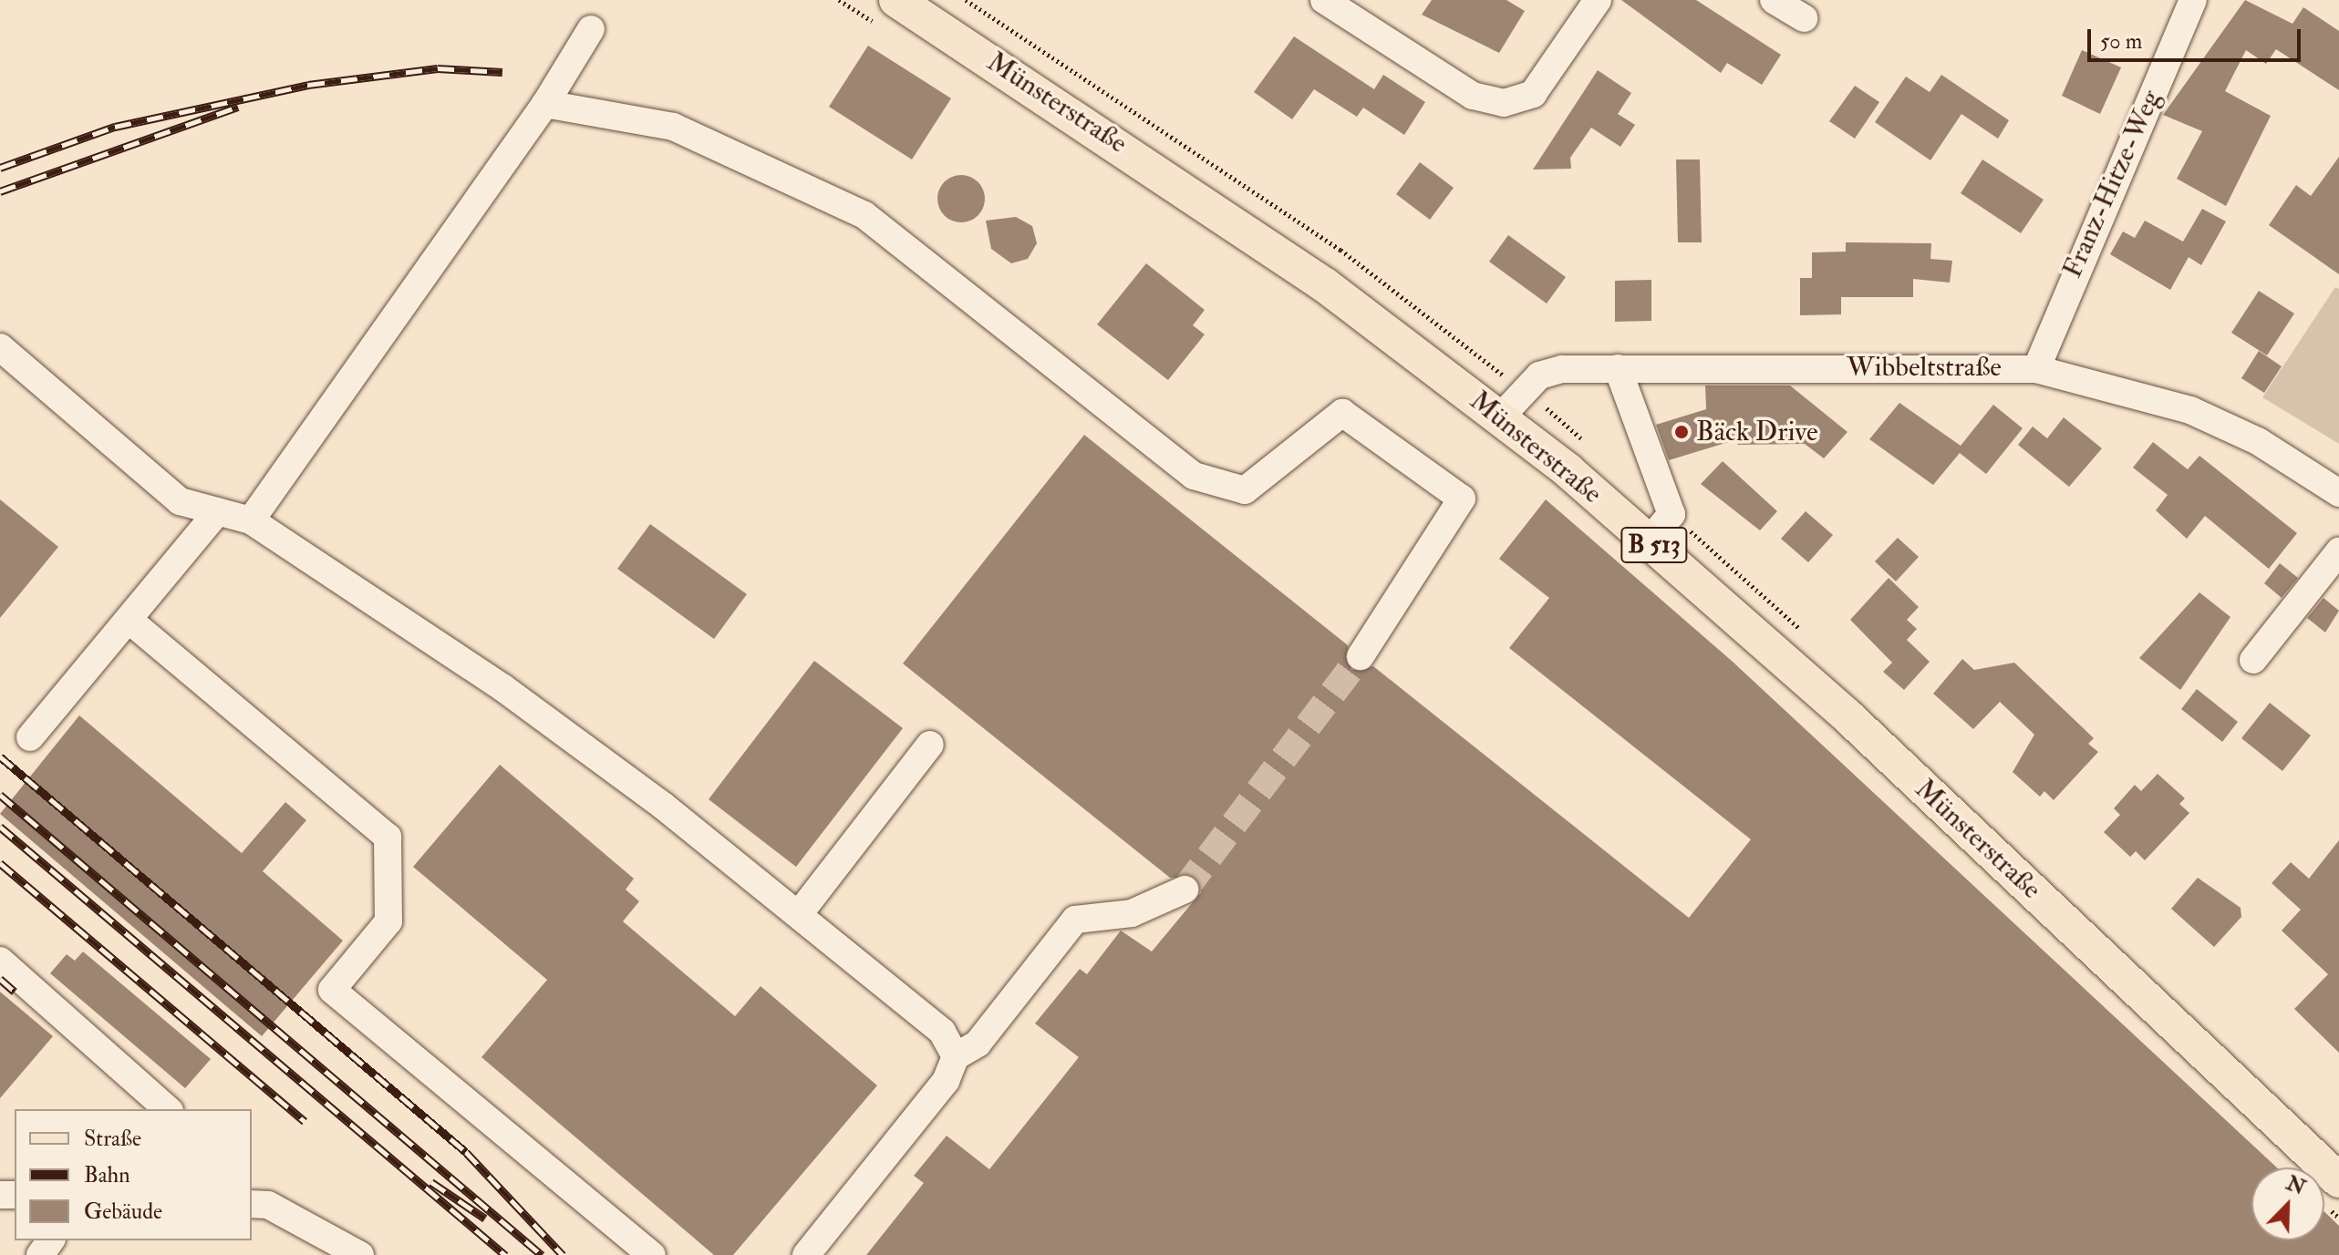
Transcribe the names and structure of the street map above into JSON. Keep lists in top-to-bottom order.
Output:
{
  "streets": {
    "main road": ["Münsterstraße", "B 513"],
    "street": ["Franz-Hitze-Weg", "Wibbeltstraße"]
  },
  "crossings": [
    ["Münsterstraße", "Wibbeltstraße"],
    ["Franz-Hitze-Weg", "Wibbeltstraße"]
  ],
  "places": ["Bäck Drive"],
  "legend": ["Straße", "Bahn", "Gebäude"],
  "scale_bar": "50 m",
  "north": "top right"
}
